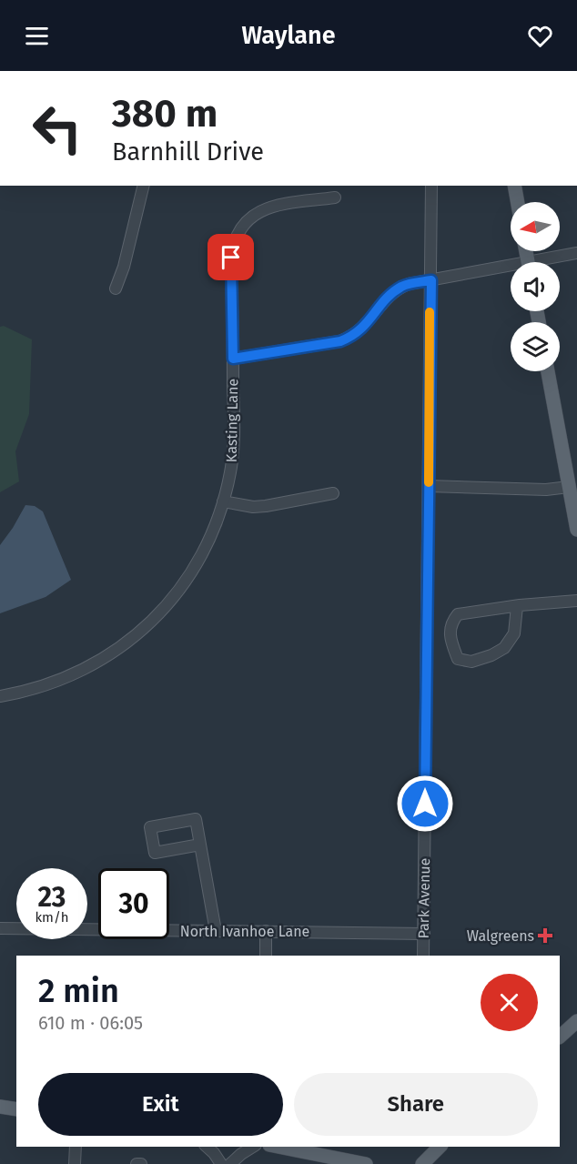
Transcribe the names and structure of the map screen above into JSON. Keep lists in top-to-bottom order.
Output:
{
  "streets": {
    "street": ["Kasting Lane", "Park Avenue", "North Ivanhoe Lane"]
  },
  "crossings": [
    ["Park Avenue", "North Ivanhoe Lane"]
  ],
  "places": {
    "health": ["Walgreens"]
  },
  "north": "left",
  "page": {
    "header": "Waylane",
    "turn": ["380 m", "Barnhill Drive"],
    "speed": "23 km/h",
    "limit": "30",
    "heading": ["2 min", "610 m · 06:05"],
    "buttons": ["Exit", "Share"]
  }
}
